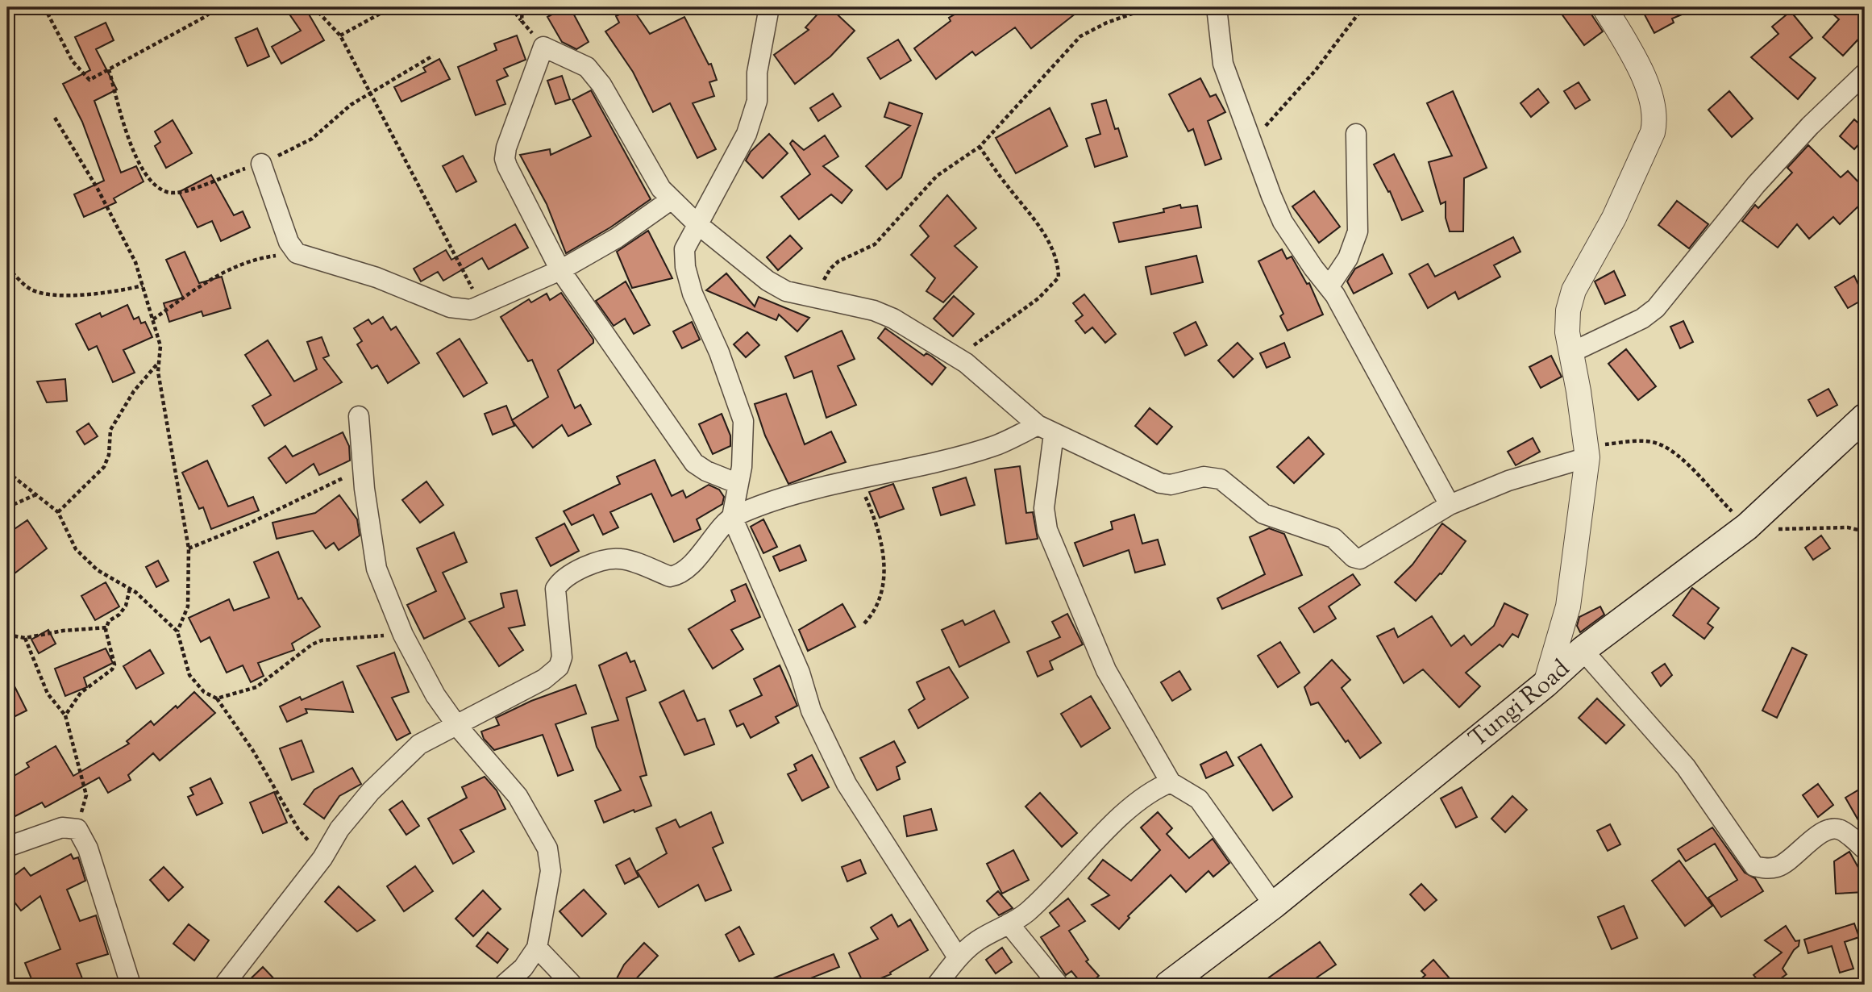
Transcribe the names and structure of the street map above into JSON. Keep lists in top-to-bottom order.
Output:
{
  "streets": {
    "main road": ["Tungi Road"]
  }
}
